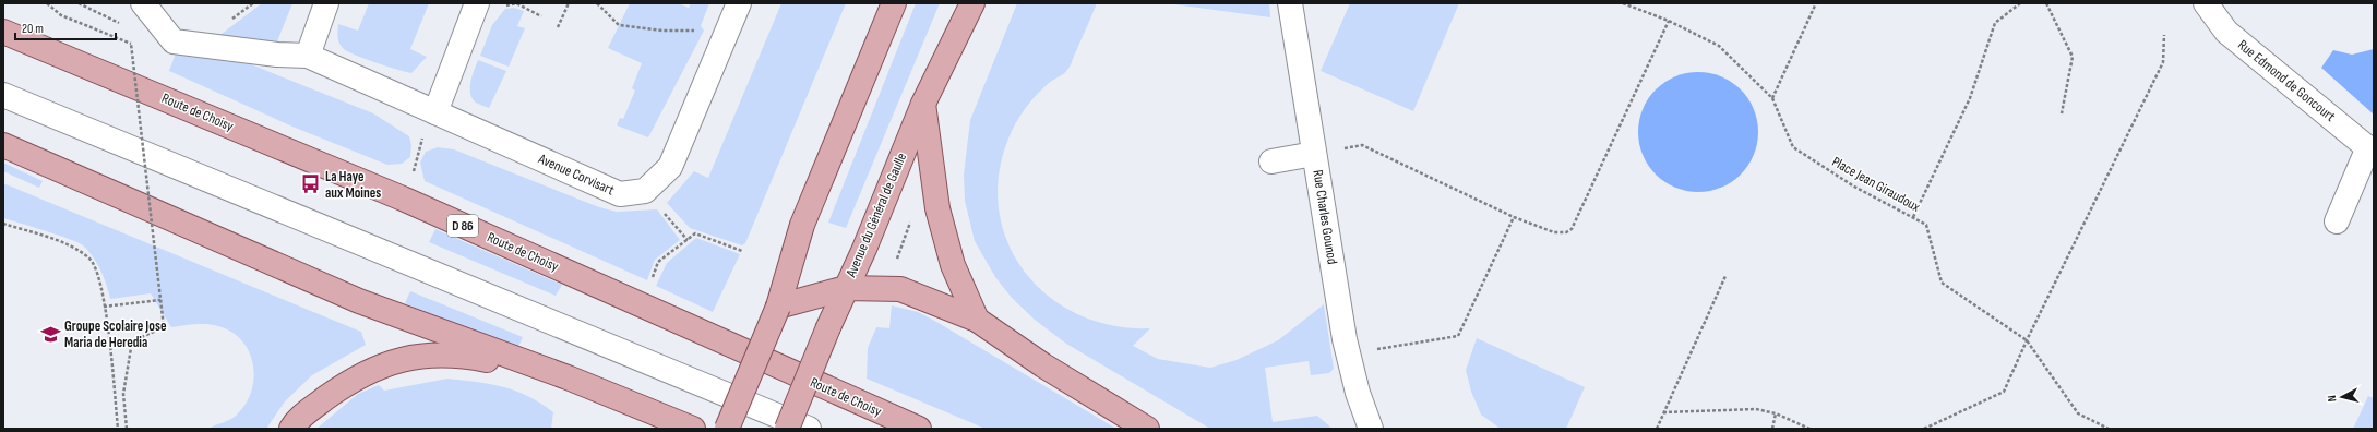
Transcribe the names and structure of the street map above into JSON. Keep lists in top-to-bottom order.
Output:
{
  "streets": {
    "main road": ["Route de Choisy", "Avenue du Général de Gaulle", "D 86"],
    "street": ["Rue Edmond de Goncourt", "Avenue Corvisart", "Rue Charles Gounod"],
    "path": ["Place Jean Giraudoux"]
  },
  "places": {
    "bus stop": ["La Haye aux Moines"],
    "school or university": ["Groupe Scolaire Jose Maria de Heredia"]
  },
  "scale_bar": "20 m",
  "north": "left"
}
